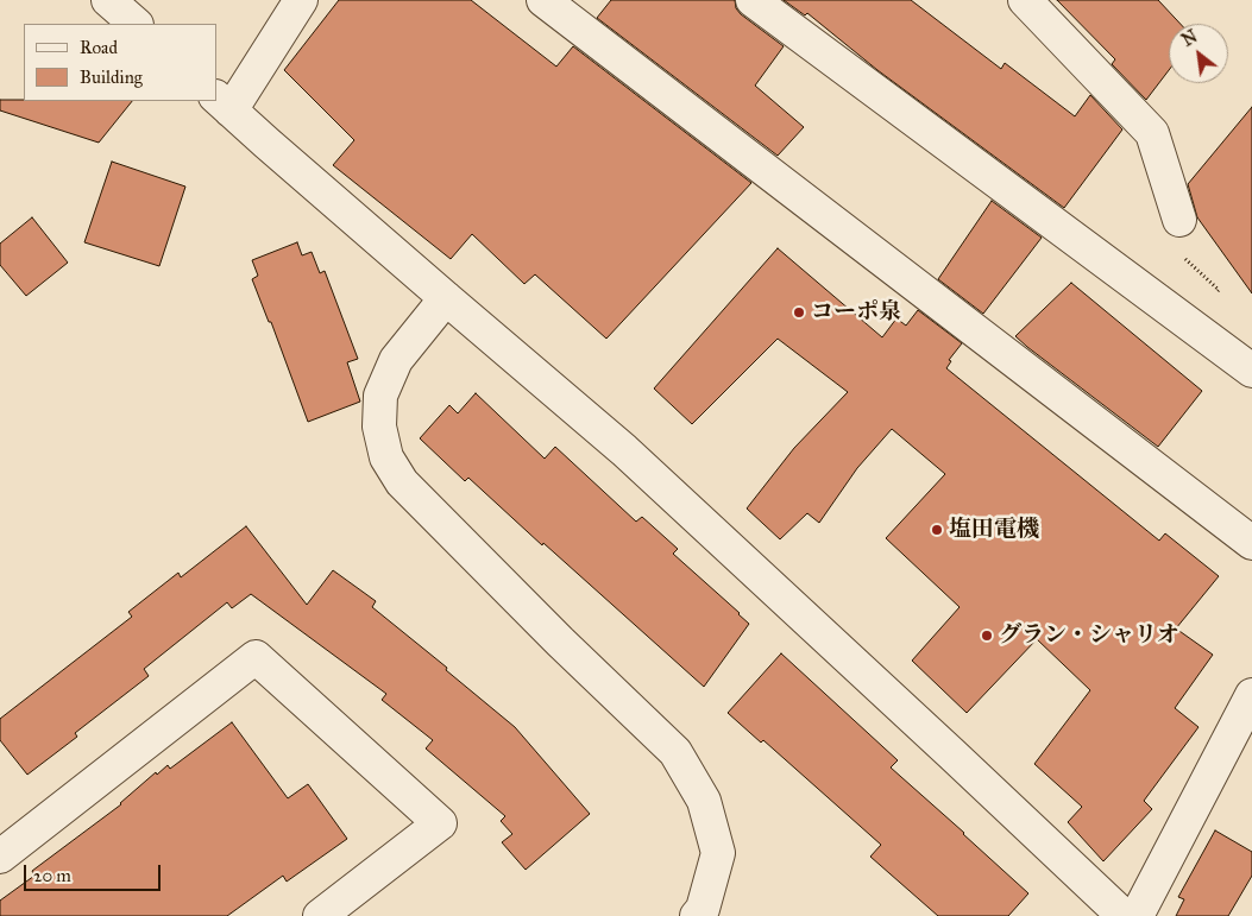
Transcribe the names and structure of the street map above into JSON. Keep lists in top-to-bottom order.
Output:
{
  "places": ["コーポ泉", "塩田電機", "グラン・シャリオ"],
  "legend": ["Road", "Building"],
  "scale_bar": "20 m",
  "north": "top left"
}
